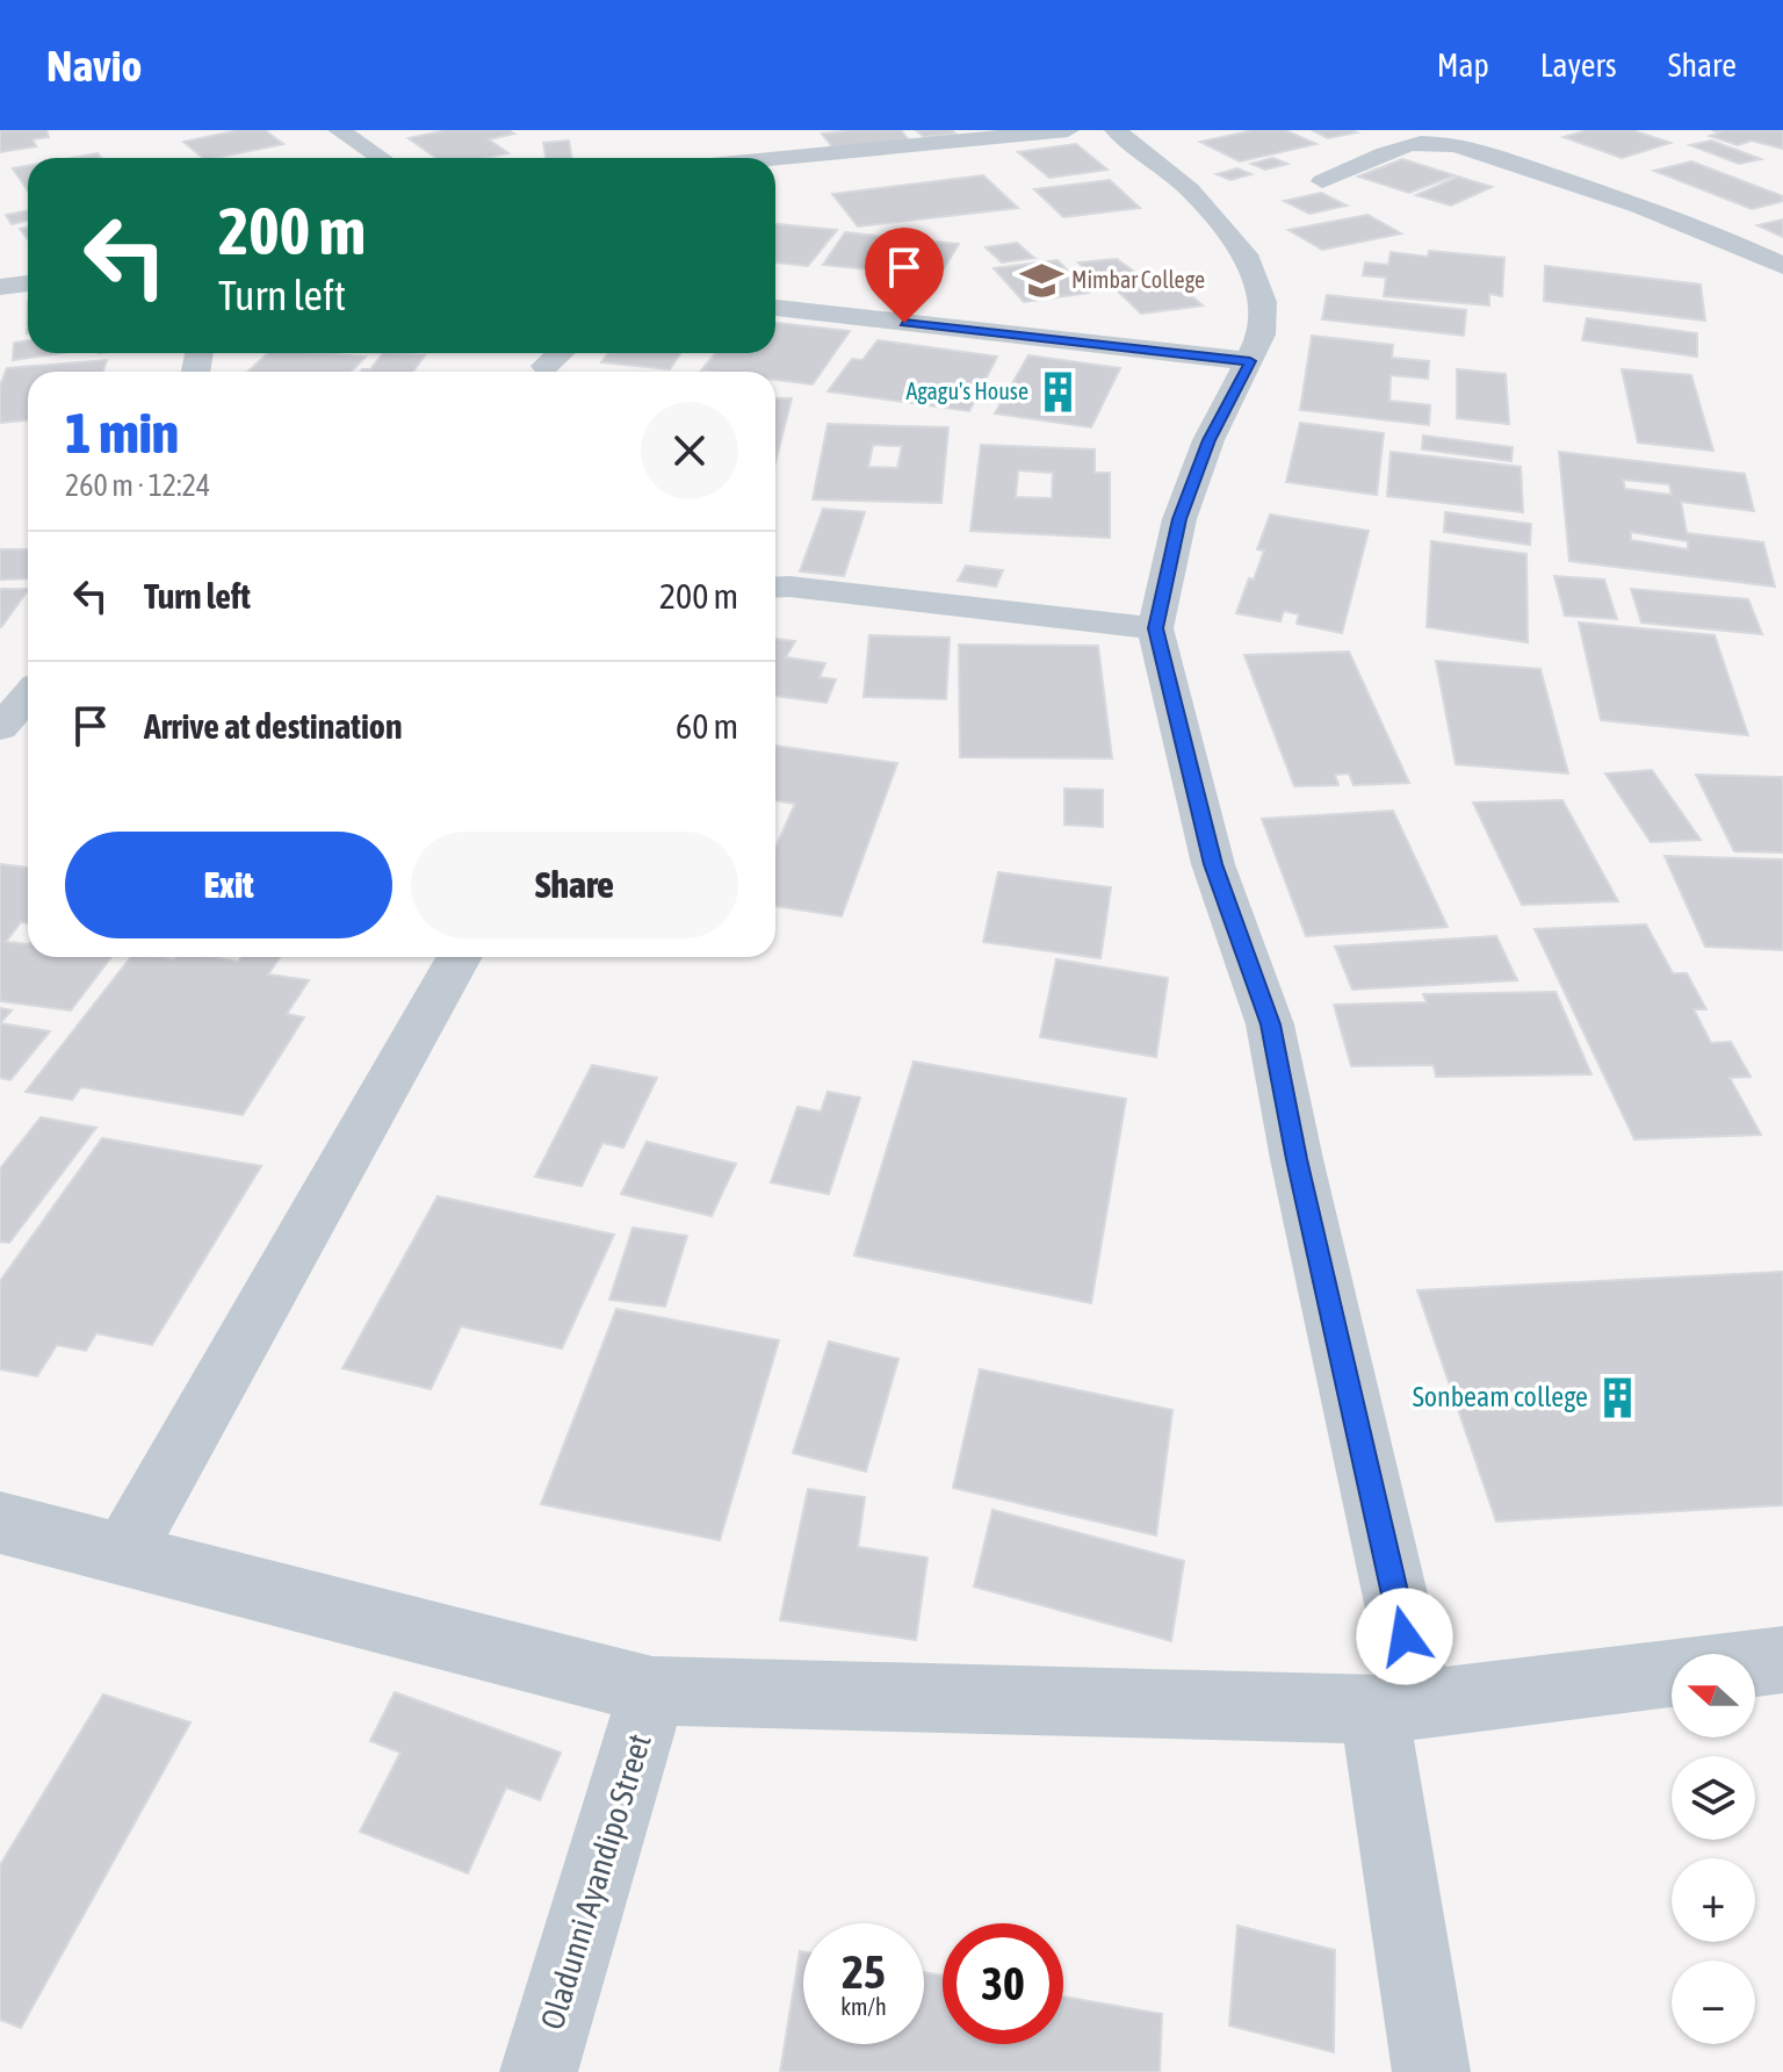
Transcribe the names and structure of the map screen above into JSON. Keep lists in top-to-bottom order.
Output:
{
  "streets": {
    "street": ["Oladunni Ayandipo Street"]
  },
  "places": {
    "school or university": ["Mimbar College"],
    "building": ["Agagu's House", "Sonbeam college"]
  },
  "north": "left",
  "page": {
    "header": "Navio",
    "nav": ["Map", "Layers", "Share"],
    "turn": ["200 m", "Turn left"],
    "heading": ["1 min", "260 m · 12:24"],
    "list": [
      {
        "name": "Turn left",
        "value": "200 m"
      },
      {
        "name": "Arrive at destination",
        "value": "60 m"
      }
    ],
    "buttons": ["Exit", "Share"],
    "map_buttons": ["+", "−"],
    "speed": "25 km/h",
    "limit": "30"
  }
}
